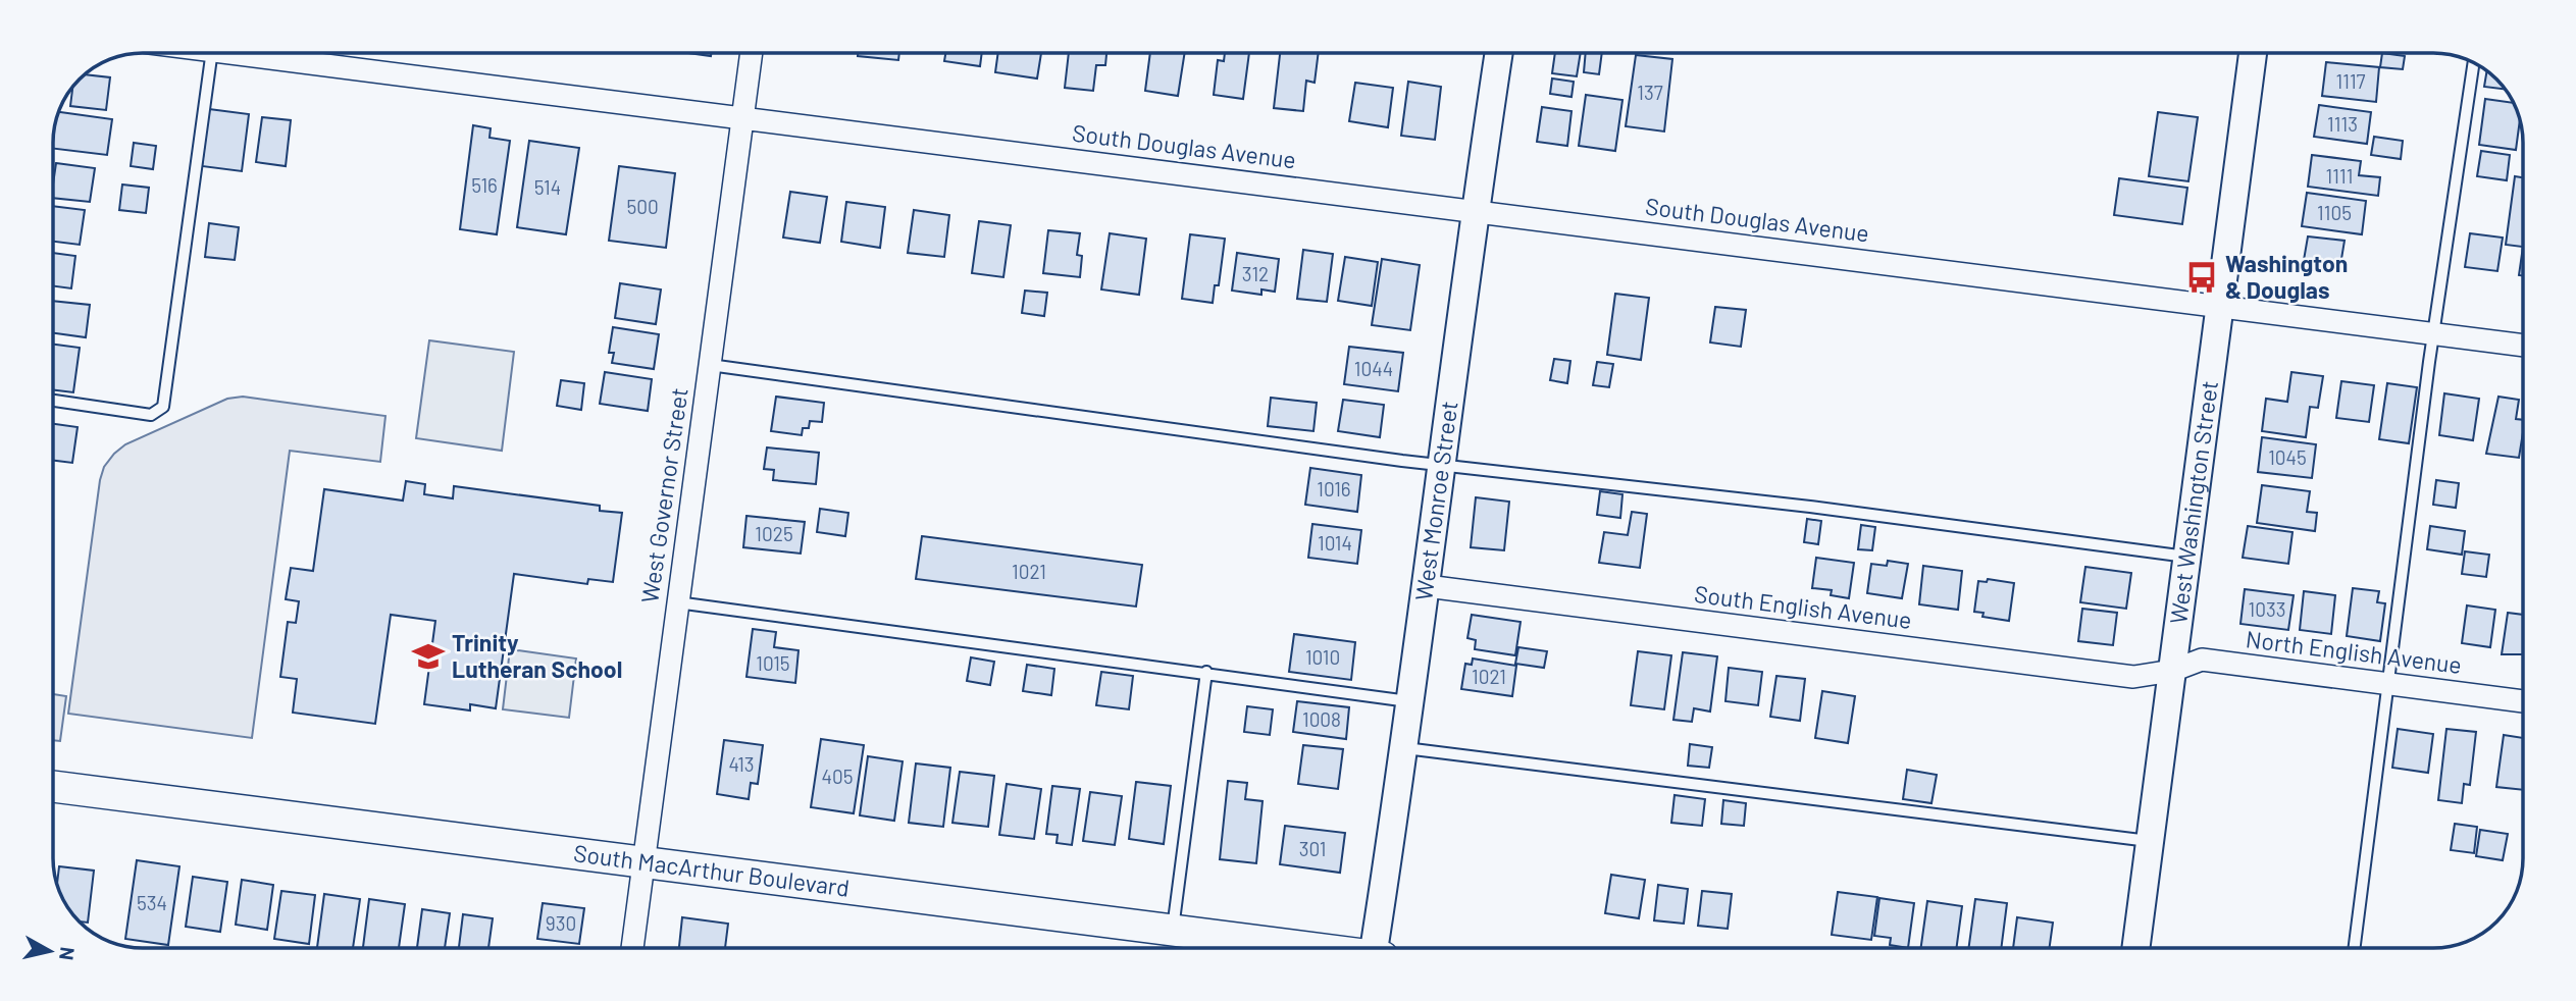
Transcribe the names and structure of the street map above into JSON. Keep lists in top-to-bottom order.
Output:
{
  "streets": {
    "main road": ["South MacArthur Boulevard"],
    "street": [
      "South Douglas Avenue",
      "West Governor Street",
      "West Monroe Street",
      "West Washington Street",
      "South English Avenue",
      "North English Avenue"
    ]
  },
  "crossings": [
    ["South Douglas Avenue", "West Governor Street"],
    ["South Douglas Avenue", "West Monroe Street"],
    ["South Douglas Avenue", "West Washington Street"],
    ["West Governor Street", "South MacArthur Boulevard"],
    ["West Monroe Street", "South English Avenue"],
    ["West Washington Street", "South English Avenue"],
    ["West Washington Street", "North English Avenue"],
    ["South English Avenue", "North English Avenue"]
  ],
  "places": {
    "bus stop": ["Washington & Douglas"],
    "school or university": ["Trinity Lutheran School"]
  },
  "house_numbers": [
    "1117",
    "137",
    "1113",
    "1111",
    "516",
    "514",
    "500",
    "1105",
    "312",
    "1044",
    "1045",
    "1016",
    "1025",
    "1014",
    "1021",
    "1033",
    "1010",
    "1015",
    "1021",
    "1008",
    "413",
    "405",
    "301",
    "534",
    "930"
  ],
  "north": "right"
}
